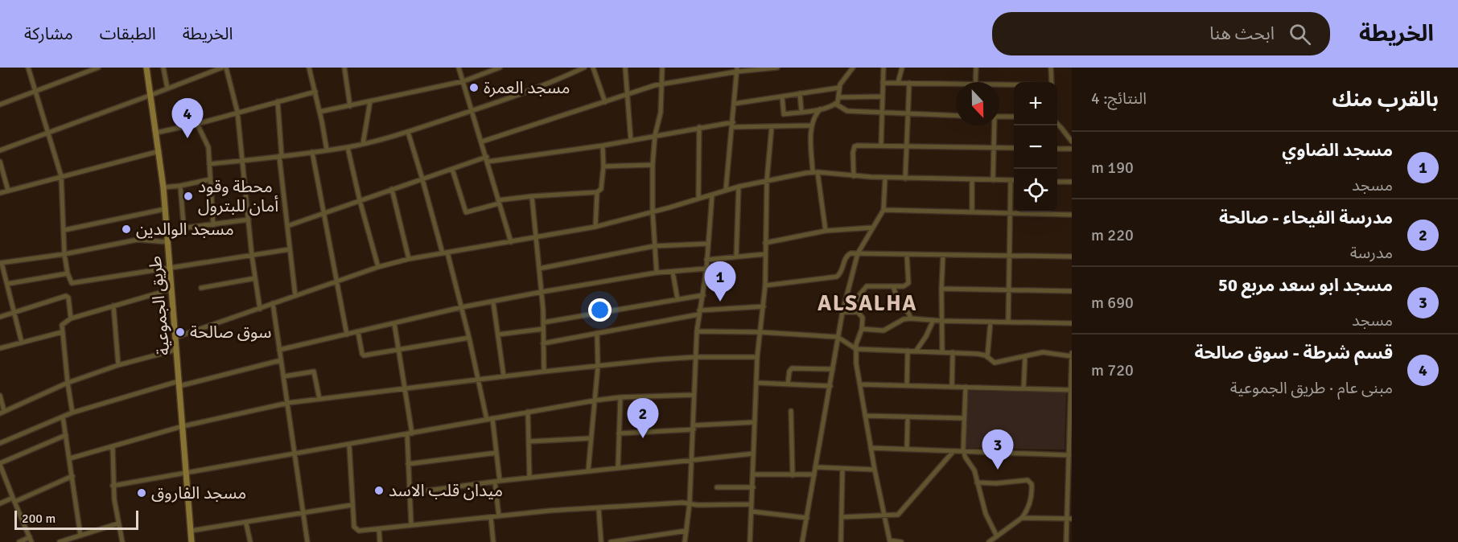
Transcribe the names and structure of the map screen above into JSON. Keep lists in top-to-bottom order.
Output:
{
  "streets": {
    "main road": ["طريق الجموعية"]
  },
  "districts": ["ALSALHA"],
  "places": [
    "مسجد العمرة",
    "محطة وقود أمان للبترول",
    "مسجد الوالدين",
    "سوق صالحة",
    "ميدان قلب الاسد",
    "مسجد الفاروق"
  ],
  "scale_bar": "200 m",
  "north": "bottom",
  "page": {
    "header": "الخريطة",
    "search": "ابحث هنا",
    "nav": ["الخريطة", "الطبقات", "مشاركة"],
    "heading": ["بالقرب منك", "النتائج: 4"],
    "map_buttons": ["+", "−"],
    "pins": [
      "4",
      "1",
      "2",
      "3"
    ],
    "list": [
      {
        "mark": "1",
        "name": "مسجد الضاوي",
        "note": "مسجد",
        "value": "190 m"
      },
      {
        "mark": "2",
        "name": "مدرسة الفيحاء - صالحة",
        "note": "مدرسة",
        "value": "220 m"
      },
      {
        "mark": "3",
        "name": "مسجد ابو سعد مربع 50",
        "note": "مسجد",
        "value": "690 m"
      },
      {
        "mark": "4",
        "name": "قسم شرطة - سوق صالحة",
        "note": "مبنى عام · طريق الجموعية",
        "value": "720 m"
      }
    ],
    "scale": "200 m"
  }
}
